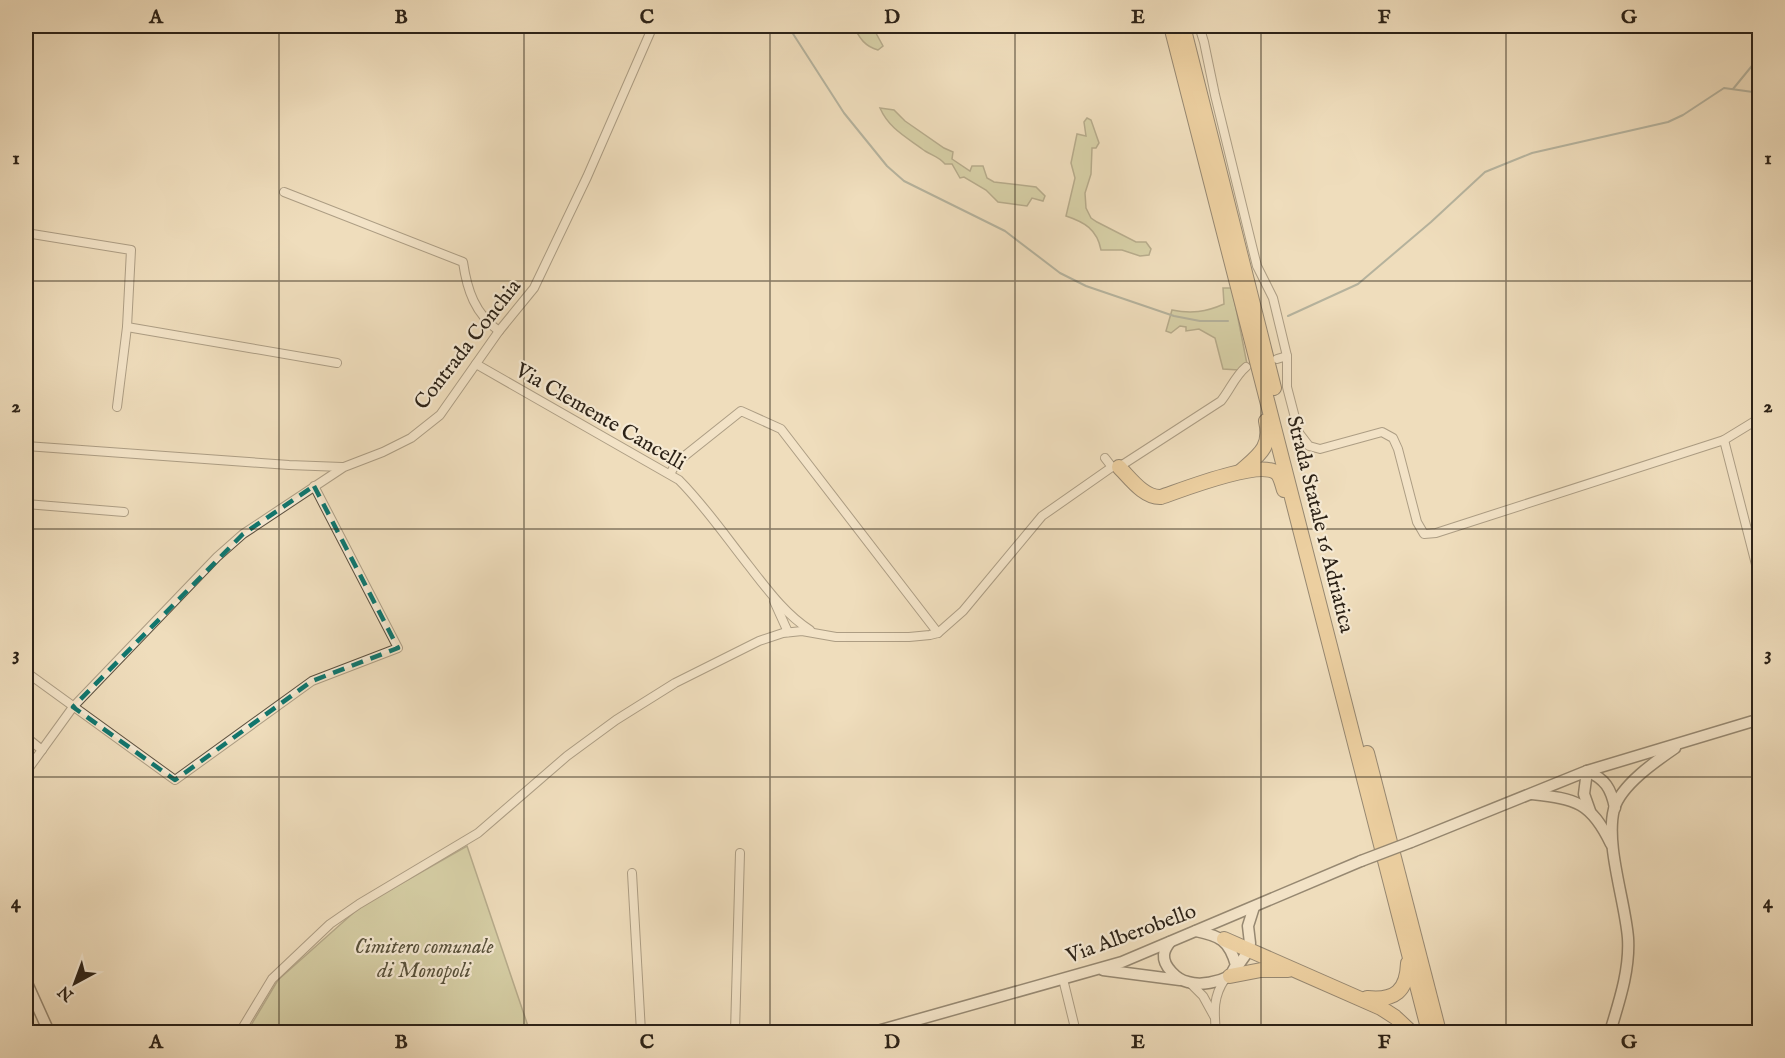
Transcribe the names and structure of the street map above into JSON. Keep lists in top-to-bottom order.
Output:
{
  "streets": {
    "highway": ["Strada Statale 16 Adriatica"],
    "main road": ["Via Alberobello"],
    "street": ["Contrada Conchia", "Via Clemente Cancelli"]
  },
  "crossings": [
    ["Contrada Conchia", "Via Clemente Cancelli"]
  ],
  "parks": ["Cimitero comunale di Monopoli"],
  "north": "bottom left",
  "grid": {
    "columns": [
      "A",
      "B",
      "C",
      "D",
      "E",
      "F",
      "G"
    ],
    "rows": [
      "1",
      "2",
      "3",
      "4"
    ]
  }
}
